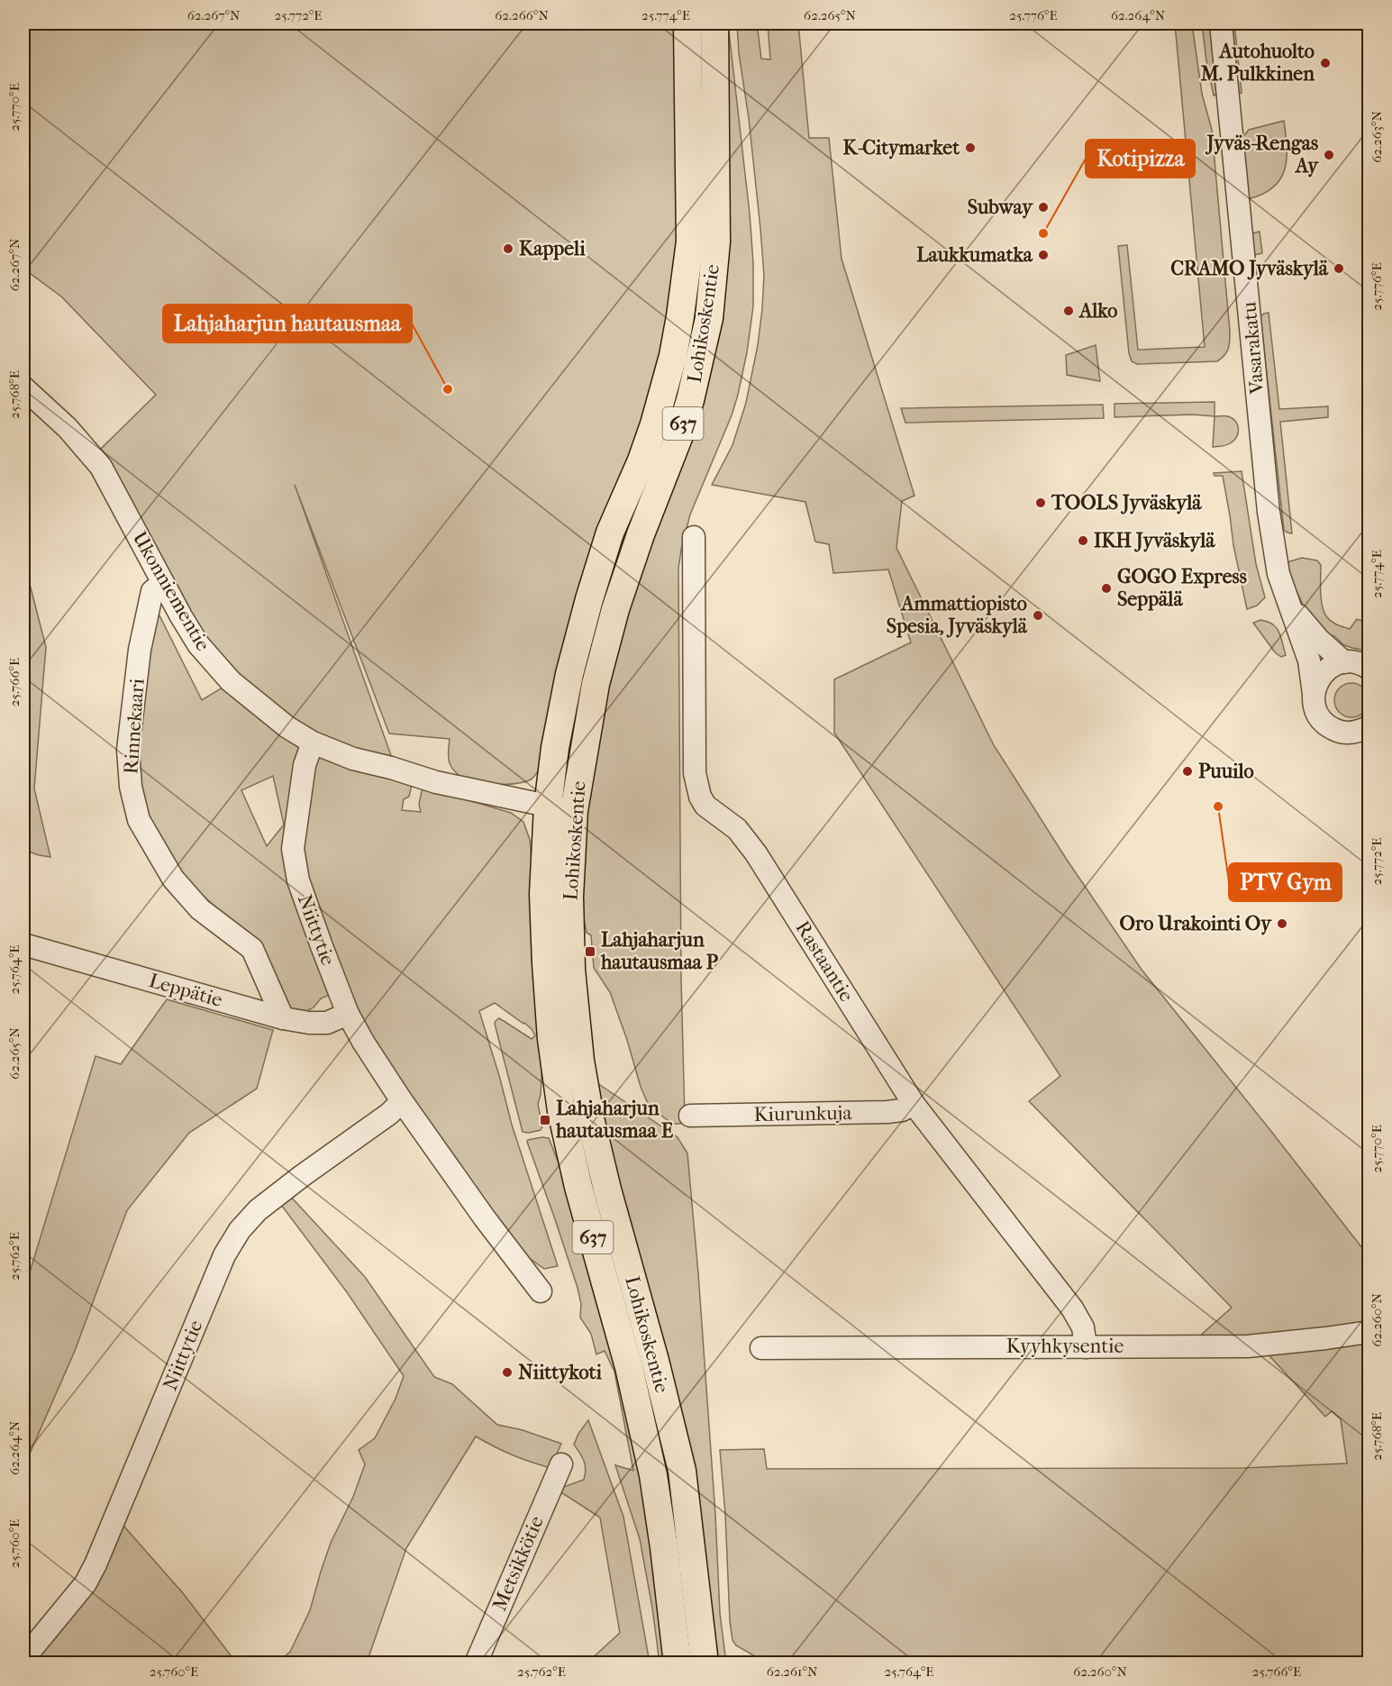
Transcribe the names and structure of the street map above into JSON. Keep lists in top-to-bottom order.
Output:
{
  "streets": {
    "main road": ["Lohikoskentie", "637"],
    "street": [
      "Vasarakatu",
      "Ukonniementie",
      "Rinnekaari",
      "Niittytie",
      "Rastaantie",
      "Leppätie",
      "Kiurunkuja",
      "Kyyhkysentie",
      "Metsikkötie"
    ]
  },
  "crossings": [
    ["Lohikoskentie", "Ukonniementie"],
    ["Ukonniementie", "Rinnekaari"],
    ["Ukonniementie", "Niittytie"],
    ["Rinnekaari", "Leppätie"],
    ["Niittytie", "Leppätie"],
    ["Rastaantie", "Kiurunkuja"],
    ["Rastaantie", "Kyyhkysentie"]
  ],
  "places": {
    "other": [
      "Autohuolto M. Pulkkinen",
      "K-Citymarket",
      "Jyväs-Rengas Ay",
      "Subway",
      "Kotipizza",
      "Kappeli",
      "Laukkumatka",
      "CRAMO Jyväskylä",
      "Alko",
      "Lahjaharjun hautausmaa",
      "TOOLS Jyväskylä",
      "IKH Jyväskylä",
      "GOGO Express Seppälä",
      "Ammattiopisto Spesia, Jyväskylä",
      "Puuilo",
      "PTV Gym",
      "Oro Urakointi Oy",
      "Niittykoti"
    ],
    "transit": ["Lahjaharjun hautausmaa P", "Lahjaharjun hautausmaa E"]
  },
  "coordinates": [
    "62.267°N",
    "25.772°E",
    "62.266°N",
    "25.774°E",
    "62.265°N",
    "25.776°E",
    "62.264°N",
    "25.770°E",
    "62.263°N",
    "25.768°E",
    "25.766°E",
    "25.764°E",
    "25.762°E",
    "62.260°N",
    "25.760°E",
    "62.261°N"
  ]
}
